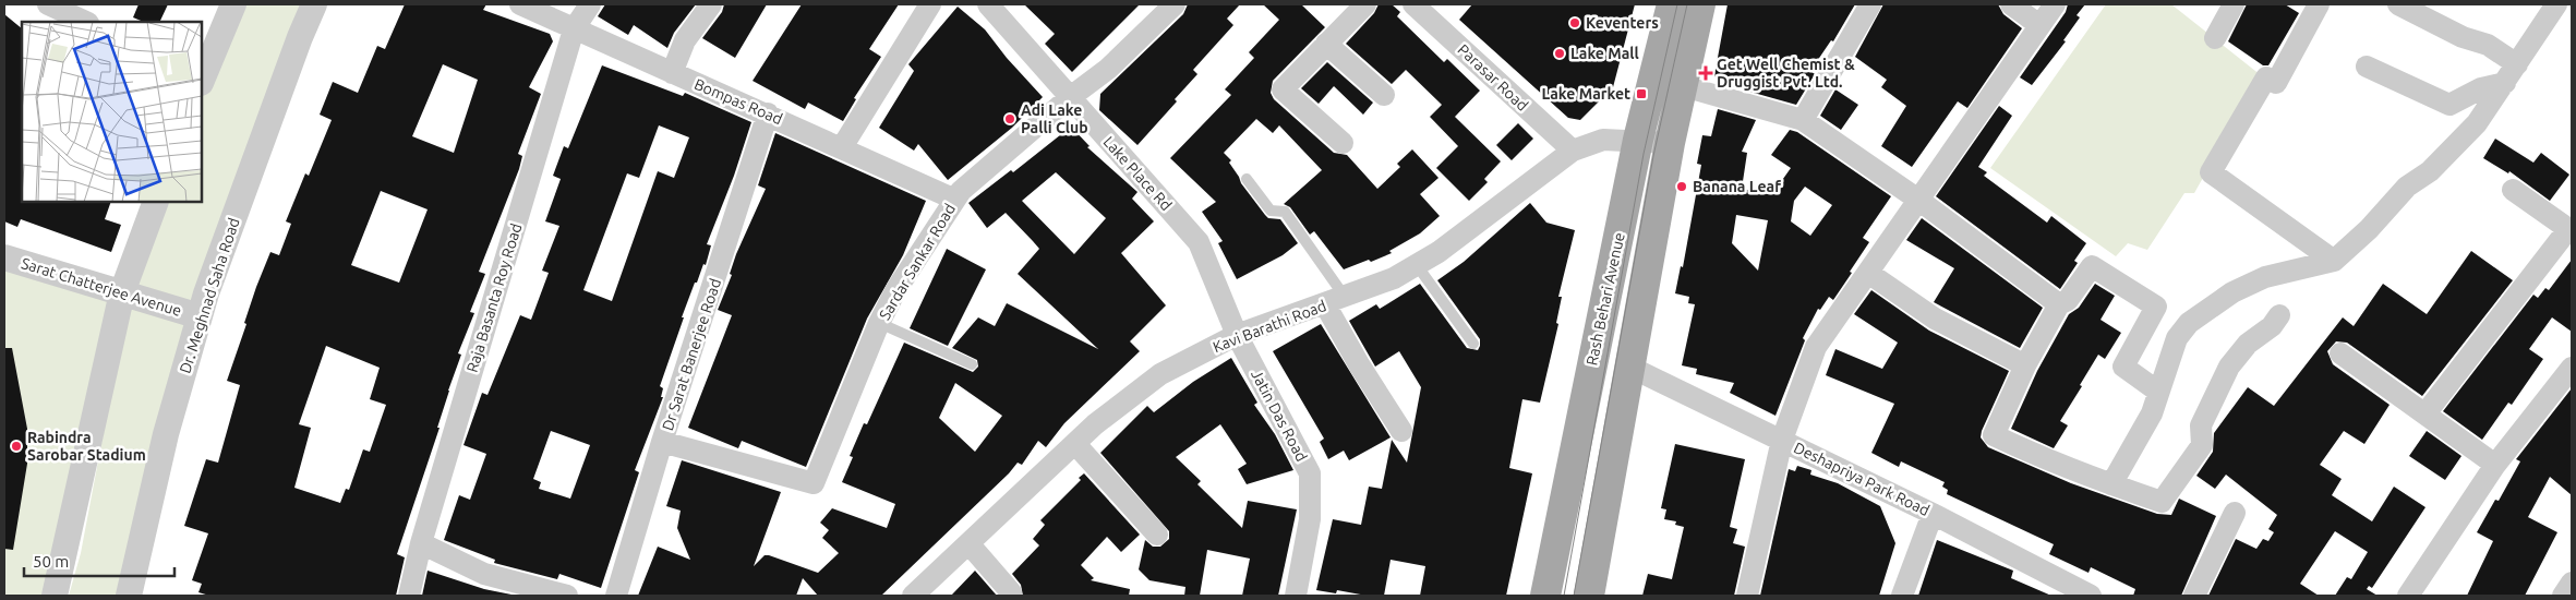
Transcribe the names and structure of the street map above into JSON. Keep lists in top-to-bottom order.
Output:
{
  "streets": {
    "main road": ["Rash Behari Avenue"],
    "street": [
      "Parasar Road",
      "Bompas Road",
      "Lake Place Rd",
      "Sardar Sankar Road",
      "Sarat Chatterjee Avenue",
      "Dr. Meghnad Saha Road",
      "Raja Basanta Roy Road",
      "Kavi Barathi Road",
      "Dr Sarat Banerjee Road",
      "Jatin Das Road",
      "Deshapriya Park Road"
    ]
  },
  "crossings": [
    ["Parasar Road", "Kavi Barathi Road"],
    ["Bompas Road", "Sardar Sankar Road"],
    ["Bompas Road", "Raja Basanta Roy Road"],
    ["Bompas Road", "Dr Sarat Banerjee Road"],
    ["Lake Place Rd", "Sardar Sankar Road"],
    ["Lake Place Rd", "Kavi Barathi Road"],
    ["Lake Place Rd", "Jatin Das Road"],
    ["Sardar Sankar Road", "Dr Sarat Banerjee Road"],
    ["Sarat Chatterjee Avenue", "Dr. Meghnad Saha Road"],
    ["Rash Behari Avenue", "Kavi Barathi Road"],
    ["Kavi Barathi Road", "Jatin Das Road"]
  ],
  "places": {
    "other": [
      "Keventers",
      "Lake Mall",
      "Adi Lake Palli Club",
      "Banana Leaf",
      "Rabindra Sarobar Stadium"
    ],
    "health": ["Get Well Chemist & Druggist Pvt. Ltd."],
    "transit": ["Lake Market"]
  },
  "scale_bar": "50 m"
}
